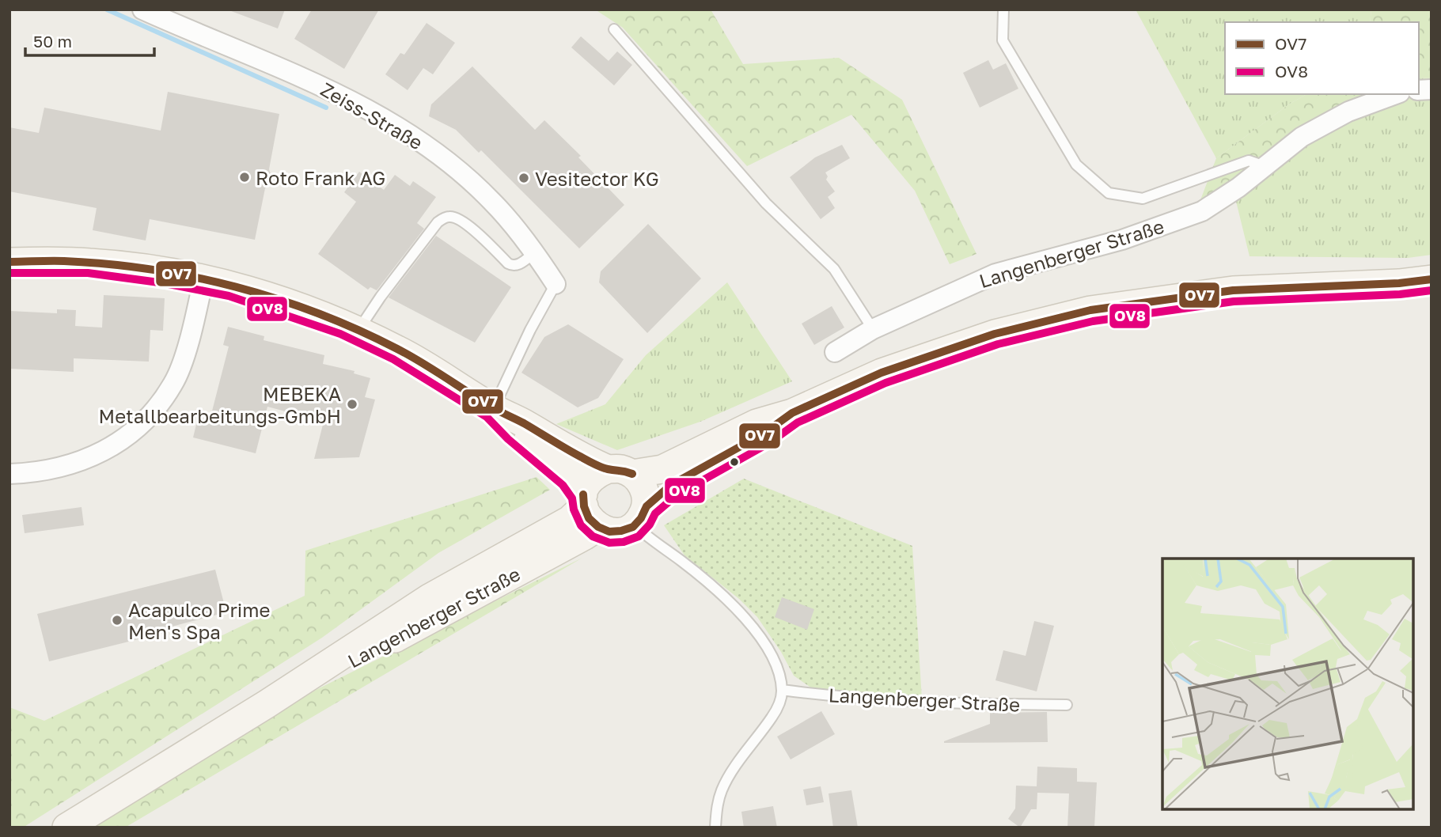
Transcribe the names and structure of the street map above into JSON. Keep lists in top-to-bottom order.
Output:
{
  "streets": {
    "main road": ["Langenberger Straße"],
    "street": ["Zeiss-Straße"]
  },
  "places": [
    "Roto Frank AG",
    "Vesitector KG",
    "MEBEKA Metallbearbeitungs-GmbH",
    "Acapulco Prime Men's Spa"
  ],
  "lines": ["transit line OV7", "transit line OV8"],
  "legend": ["OV7", "OV8"],
  "scale_bar": "50 m"
}
